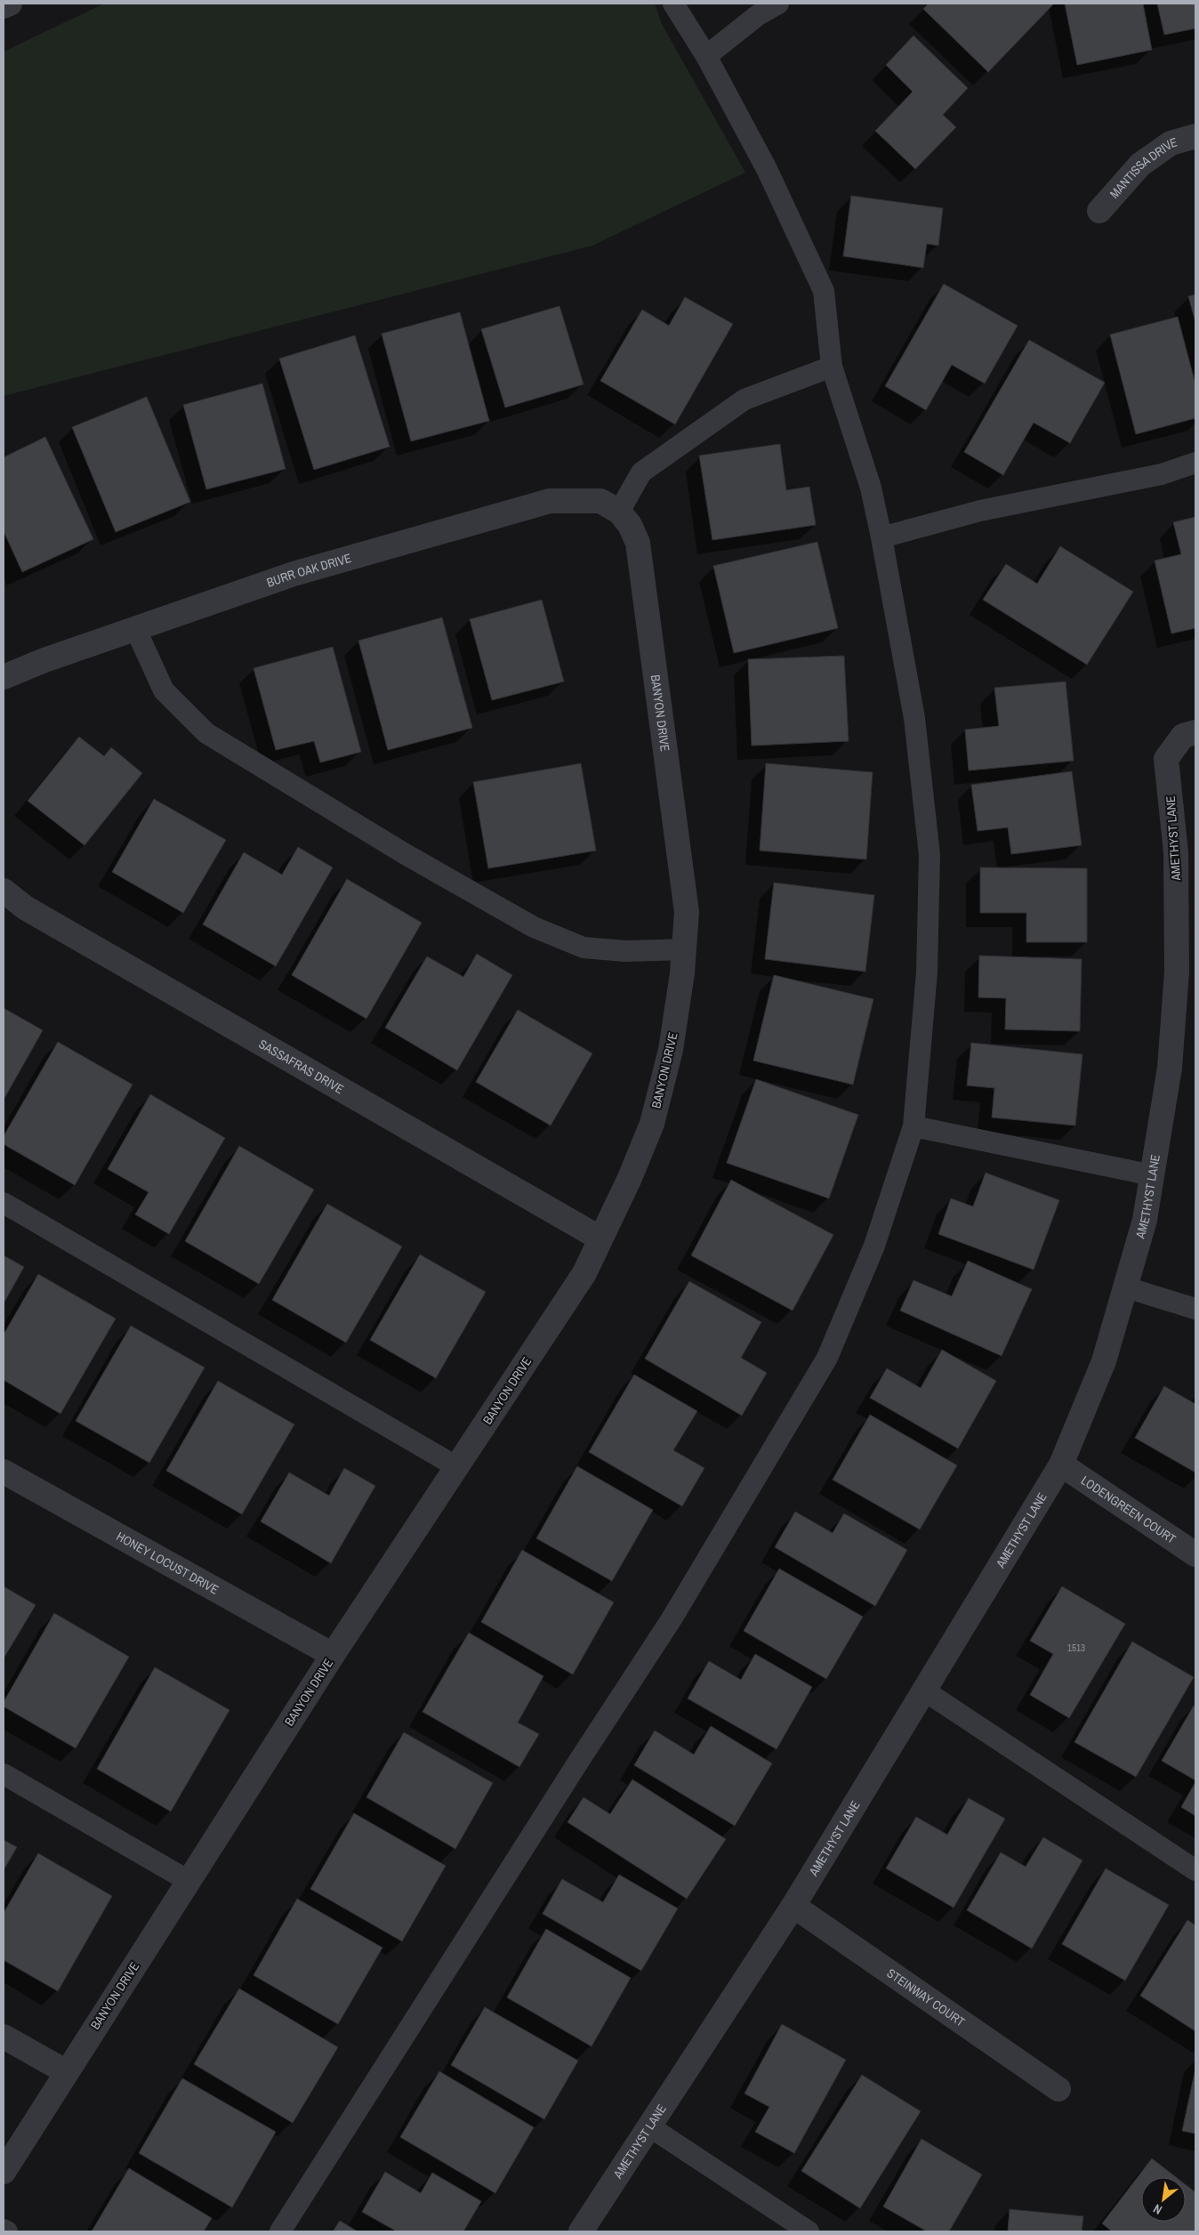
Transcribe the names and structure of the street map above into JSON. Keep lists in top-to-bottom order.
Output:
{
  "streets": {
    "street": [
      "MANTISSA DRIVE",
      "BURR OAK DRIVE",
      "BANYON DRIVE",
      "AMETHYST LANE",
      "SASSAFRAS DRIVE",
      "LODENGREEN COURT",
      "HONEY LOCUST DRIVE",
      "STEINWAY COURT"
    ]
  },
  "crossings": [
    ["BURR OAK DRIVE", "BANYON DRIVE"],
    ["BANYON DRIVE", "SASSAFRAS DRIVE"],
    ["BANYON DRIVE", "HONEY LOCUST DRIVE"],
    ["AMETHYST LANE", "LODENGREEN COURT"],
    ["AMETHYST LANE", "STEINWAY COURT"]
  ],
  "house_numbers": ["1513"],
  "north": "bottom left"
}
